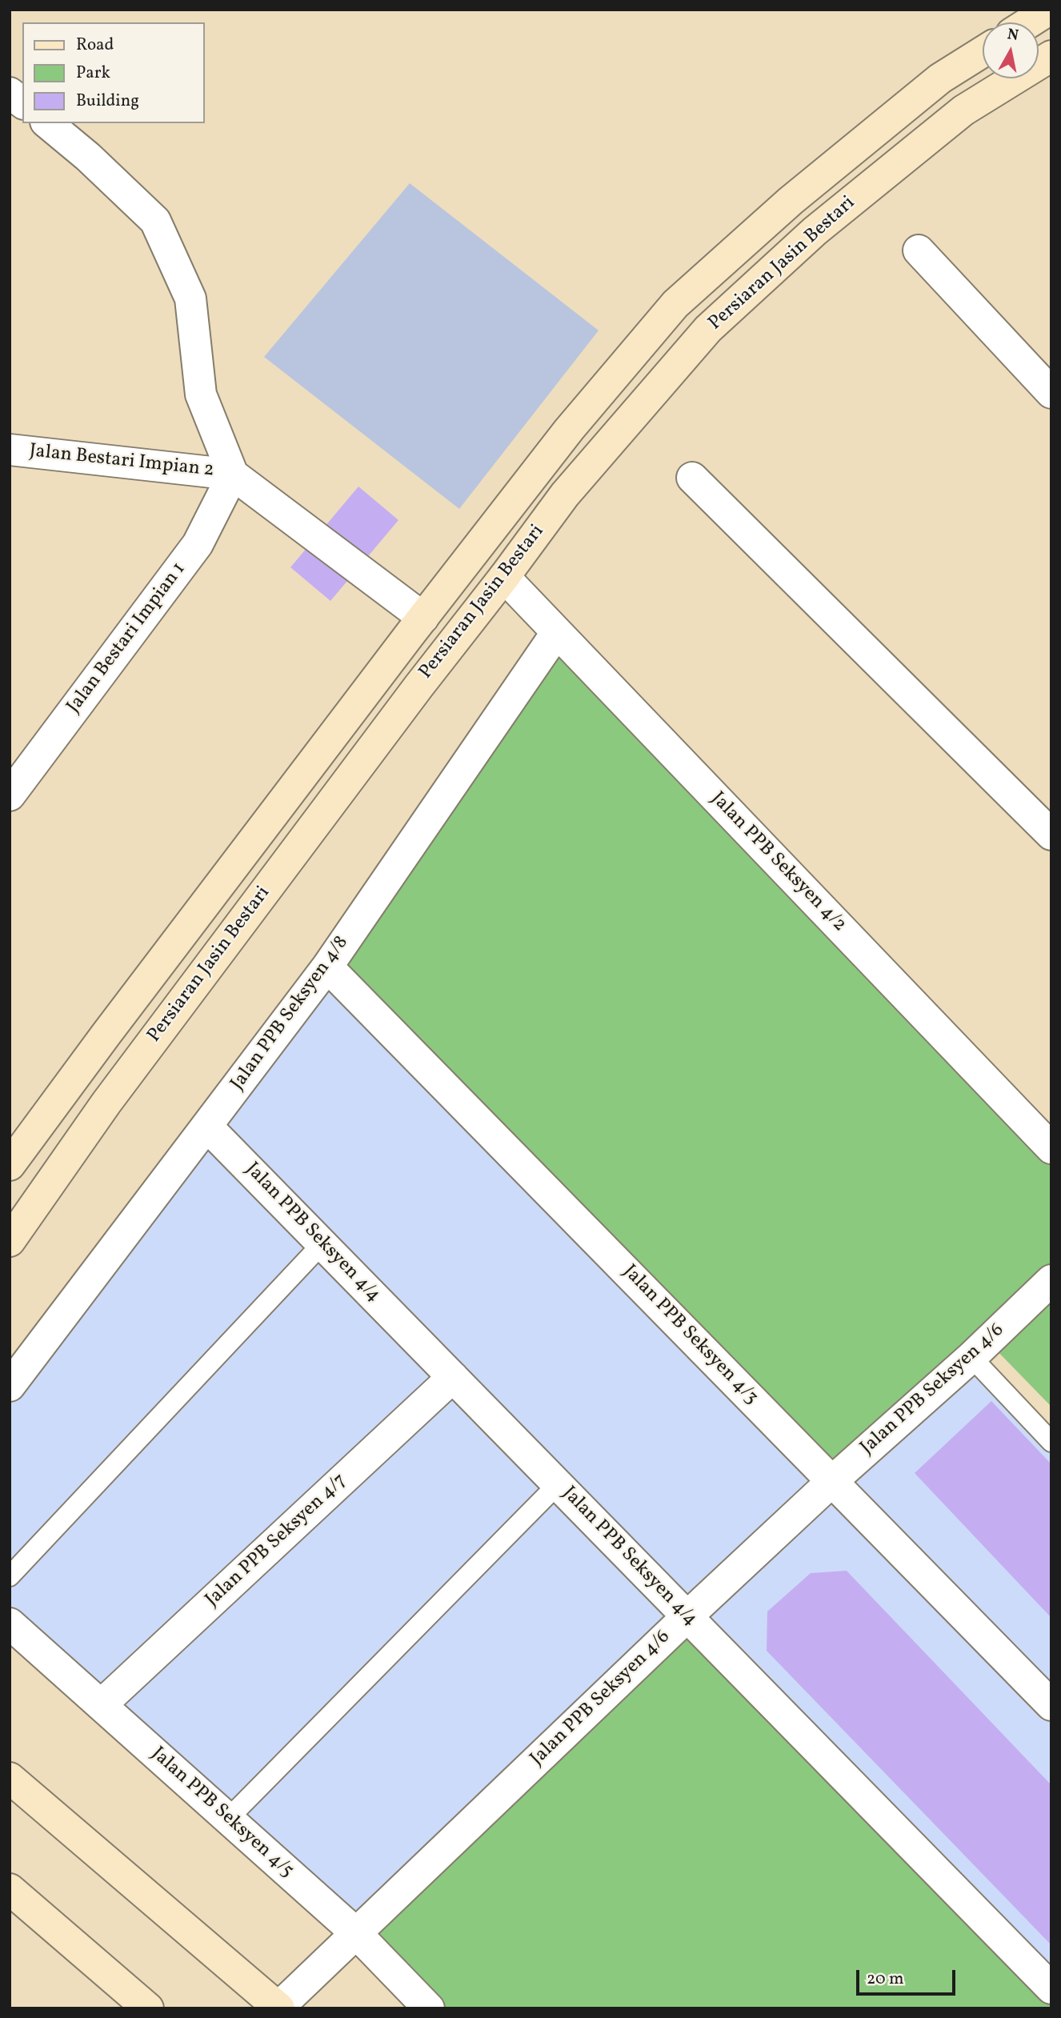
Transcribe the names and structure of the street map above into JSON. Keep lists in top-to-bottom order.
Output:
{
  "streets": {
    "street": [
      "Persiaran Jasin Bestari",
      "Jalan Bestari Impian 2",
      "Jalan Bestari Impian 1",
      "Jalan PPB Seksyen 4/2",
      "Jalan PPB Seksyen 4/8",
      "Jalan PPB Seksyen 4/4",
      "Jalan PPB Seksyen 4/3",
      "Jalan PPB Seksyen 4/6",
      "Jalan PPB Seksyen 4/7",
      "Jalan PPB Seksyen 4/5"
    ]
  },
  "crossings": [
    ["Persiaran Jasin Bestari", "Jalan PPB Seksyen 4/2"],
    ["Jalan Bestari Impian 2", "Jalan Bestari Impian 1"],
    ["Jalan PPB Seksyen 4/2", "Jalan PPB Seksyen 4/8"],
    ["Jalan PPB Seksyen 4/8", "Jalan PPB Seksyen 4/4"],
    ["Jalan PPB Seksyen 4/8", "Jalan PPB Seksyen 4/3"],
    ["Jalan PPB Seksyen 4/4", "Jalan PPB Seksyen 4/6"],
    ["Jalan PPB Seksyen 4/4", "Jalan PPB Seksyen 4/7"],
    ["Jalan PPB Seksyen 4/3", "Jalan PPB Seksyen 4/6"],
    ["Jalan PPB Seksyen 4/6", "Jalan PPB Seksyen 4/5"],
    ["Jalan PPB Seksyen 4/7", "Jalan PPB Seksyen 4/5"]
  ],
  "legend": ["Road", "Park", "Building"],
  "scale_bar": "20 m",
  "north": "top"
}
